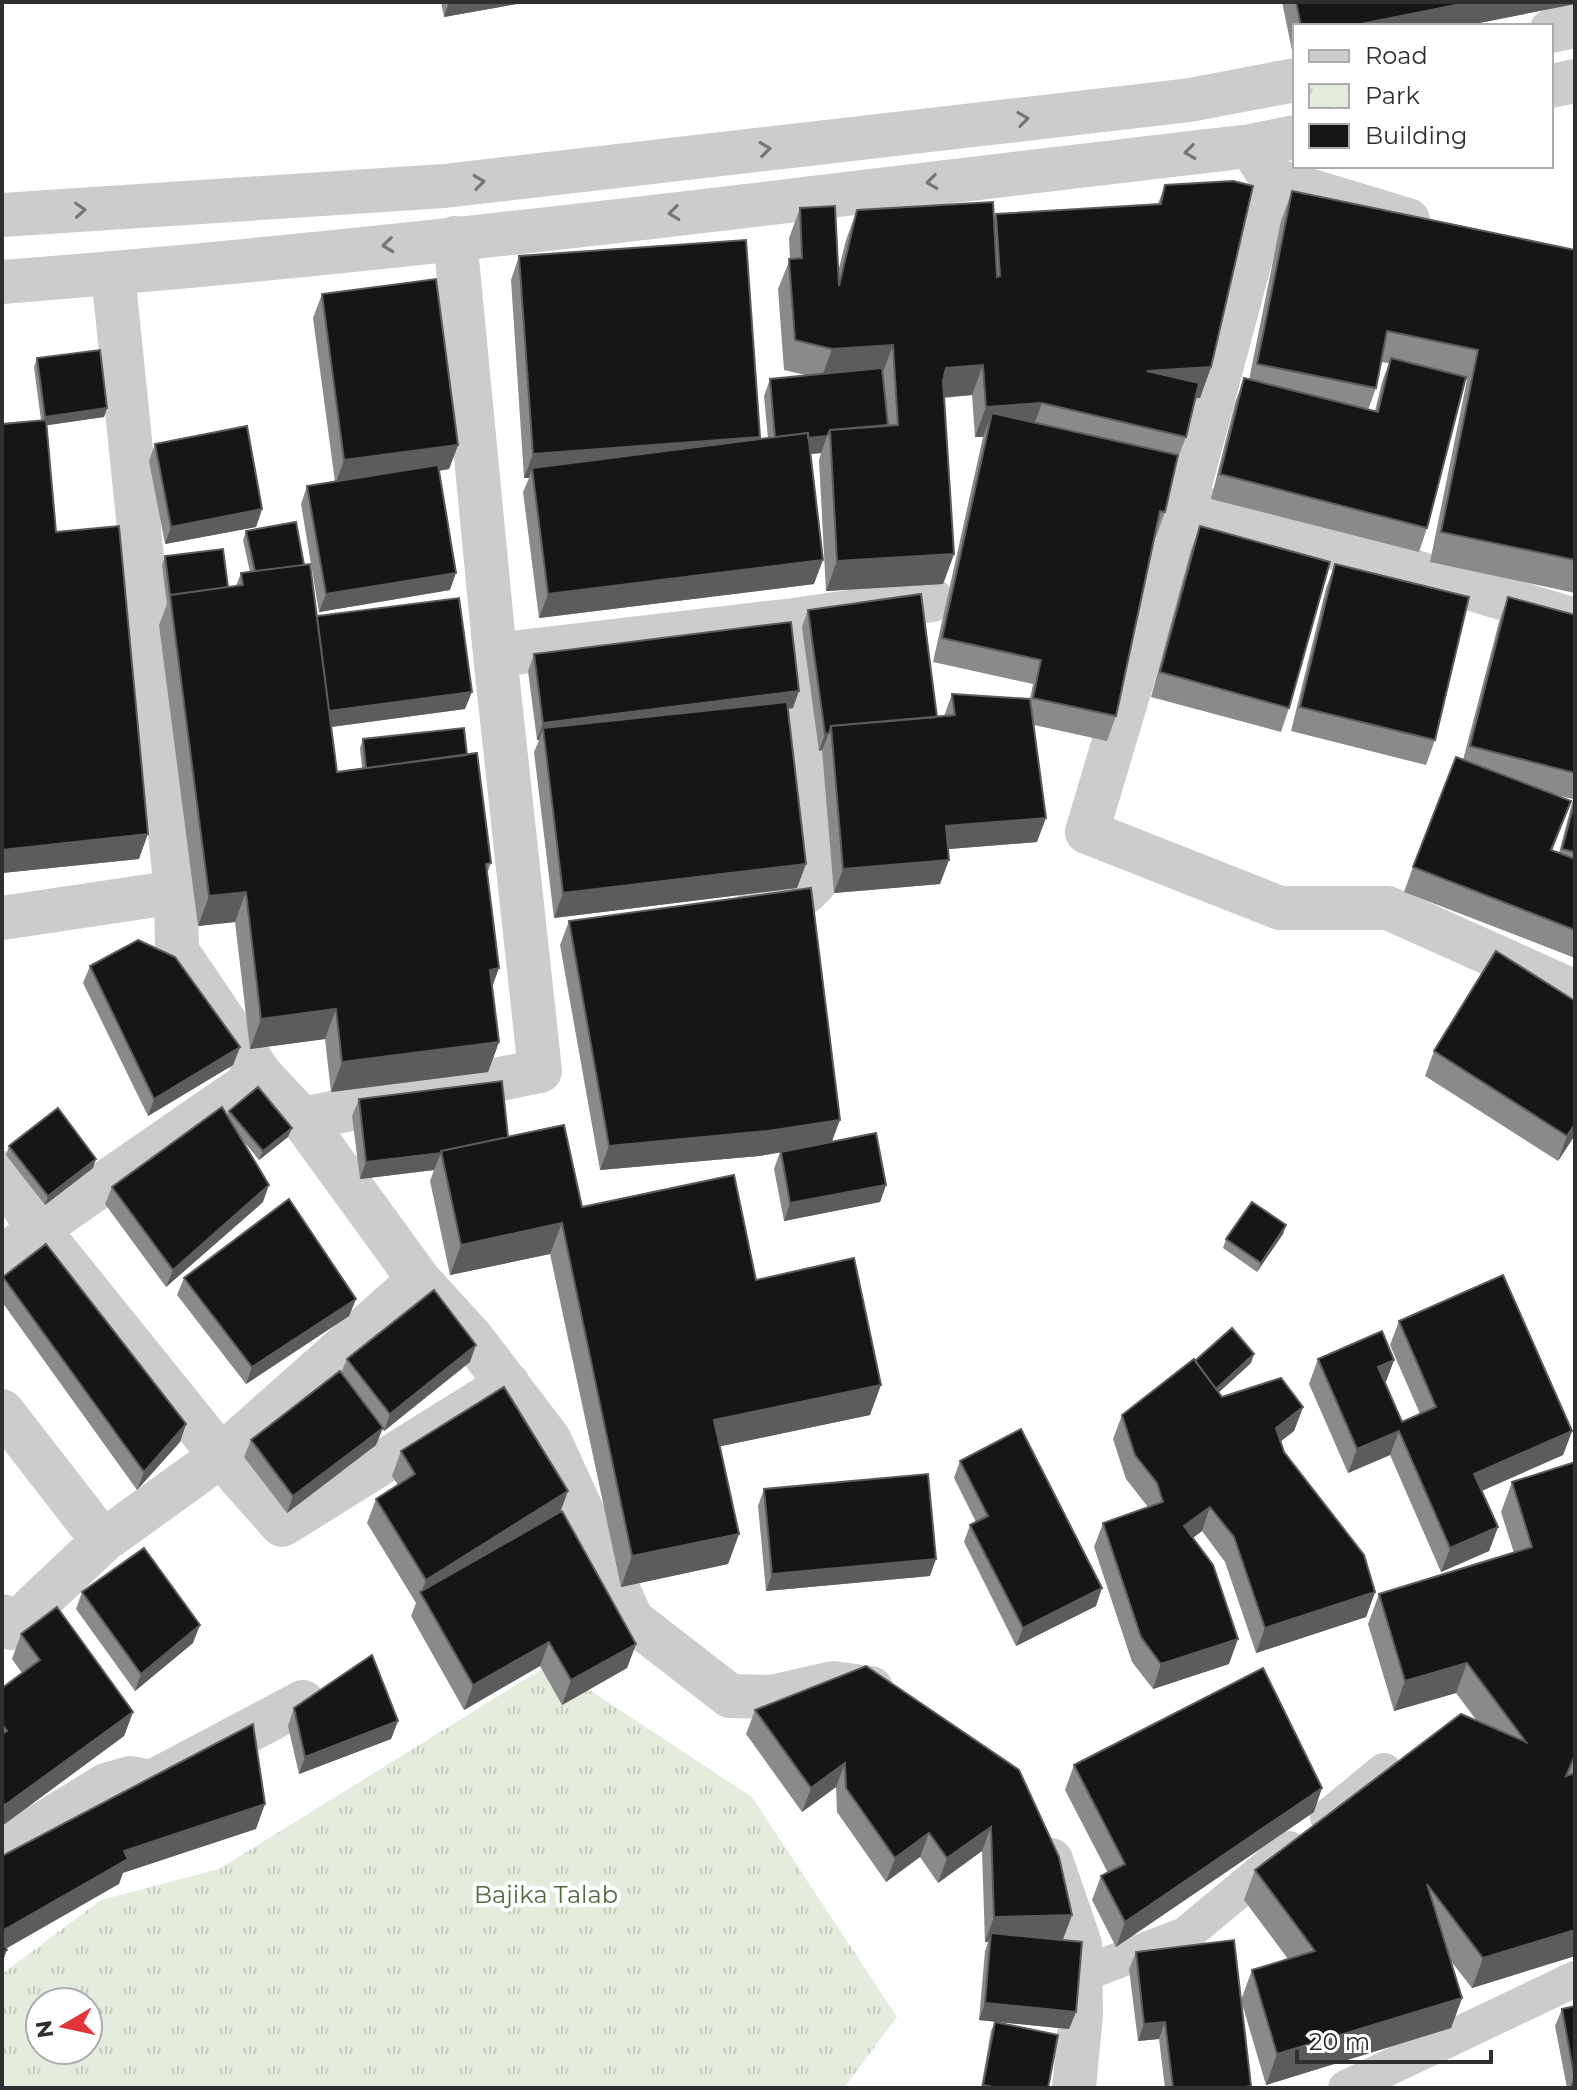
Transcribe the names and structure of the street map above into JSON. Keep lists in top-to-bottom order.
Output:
{
  "parks": ["Bajika Talab"],
  "legend": ["Road", "Park", "Building"],
  "scale_bar": "20 m",
  "north": "left"
}
